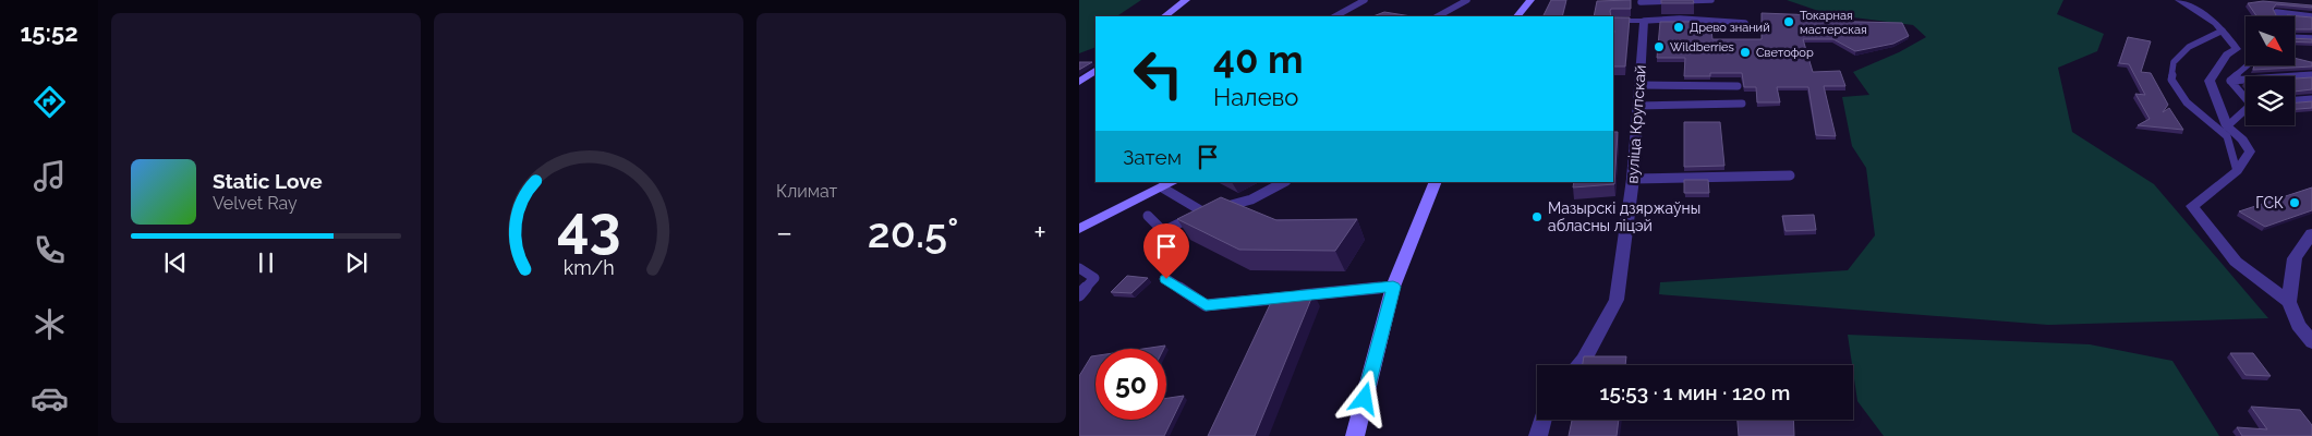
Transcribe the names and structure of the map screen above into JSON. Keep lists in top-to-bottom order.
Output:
{
  "streets": {
    "street": ["вуліца Крупскай"]
  },
  "places": [
    "Токарная мастерская",
    "Древо знаний",
    "Wildberries",
    "Светофор",
    "ГСК",
    "Мазырскі дзяржаўны абласны ліцэй"
  ],
  "north": "bottom right",
  "page": {
    "tabs": "15:52",
    "tile": "Климат",
    "turn": ["40 m", "Налево"],
    "then": "Затем",
    "song": ["Static Love", "Velvet Ray"],
    "heat": ["−", "20.5°", "+"],
    "limit": "50",
    "trip": "15:53 · 1 мин · 120 m",
    "gauge": ["43", "km/h"]
  }
}
